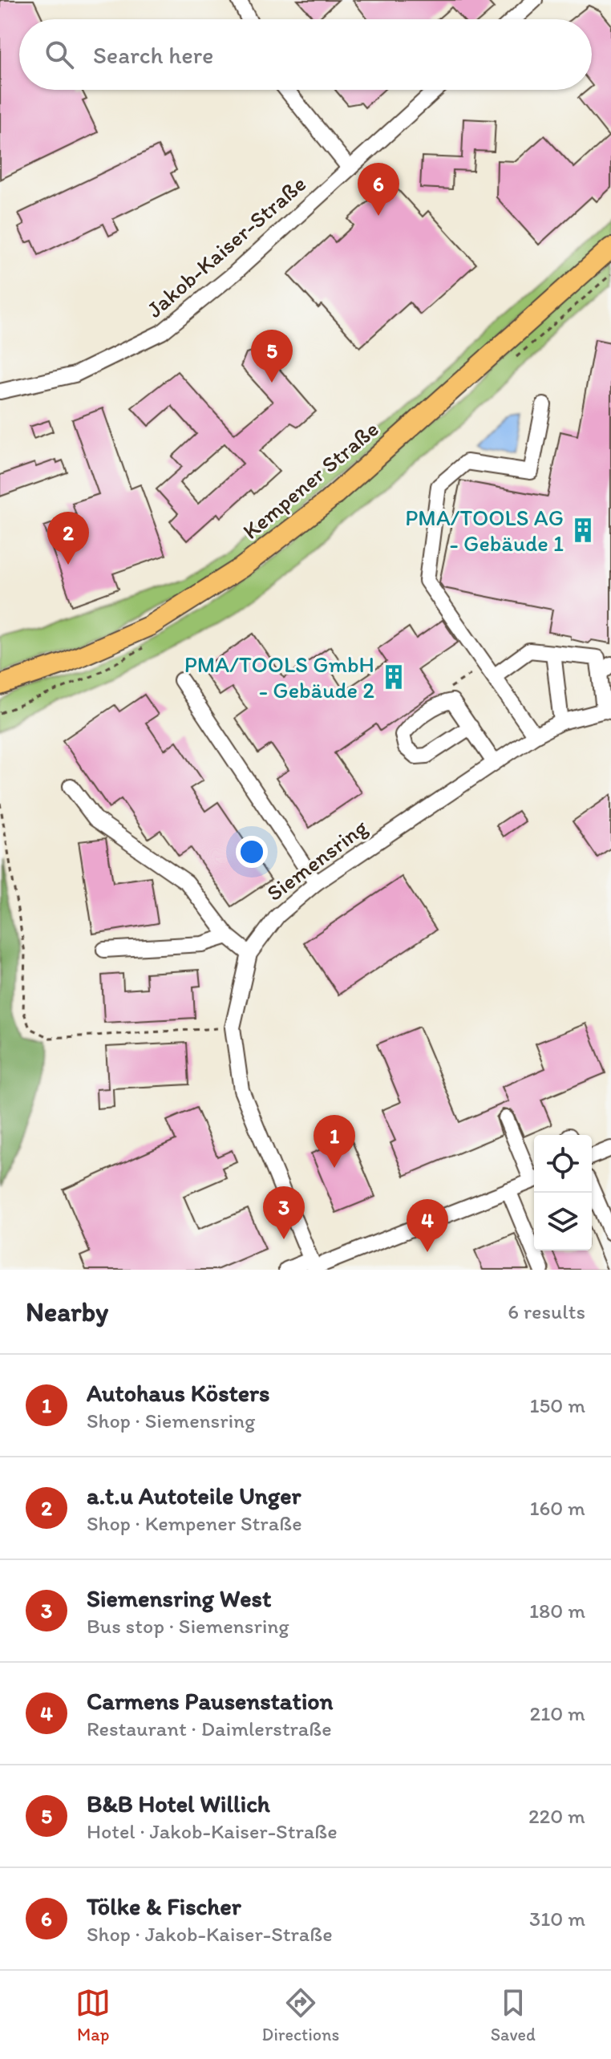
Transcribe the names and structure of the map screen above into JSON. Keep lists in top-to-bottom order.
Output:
{
  "streets": {
    "main road": ["Kempener Straße"],
    "street": ["Jakob-Kaiser-Straße", "Siemensring"]
  },
  "places": {
    "building": ["PMA/TOOLS AG - Gebäude 1", "PMA/TOOLS GmbH - Gebäude 2"]
  },
  "page": {
    "search": "Search here",
    "pins": [
      "6",
      "5",
      "2",
      "1",
      "3",
      "4"
    ],
    "heading": ["Nearby", "6 results"],
    "list": [
      {
        "mark": "1",
        "name": "Autohaus Kösters",
        "note": "Shop · Siemensring",
        "value": "150 m"
      },
      {
        "mark": "2",
        "name": "a.t.u Autoteile Unger",
        "note": "Shop · Kempener Straße",
        "value": "160 m"
      },
      {
        "mark": "3",
        "name": "Siemensring West",
        "note": "Bus stop · Siemensring",
        "value": "180 m"
      },
      {
        "mark": "4",
        "name": "Carmens Pausenstation",
        "note": "Restaurant · Daimlerstraße",
        "value": "210 m"
      },
      {
        "mark": "5",
        "name": "B&B Hotel Willich",
        "note": "Hotel · Jakob-Kaiser-Straße",
        "value": "220 m"
      },
      {
        "mark": "6",
        "name": "Tölke & Fischer",
        "note": "Shop · Jakob-Kaiser-Straße",
        "value": "310 m"
      }
    ],
    "nav": ["Map", "Directions", "Saved"]
  }
}
